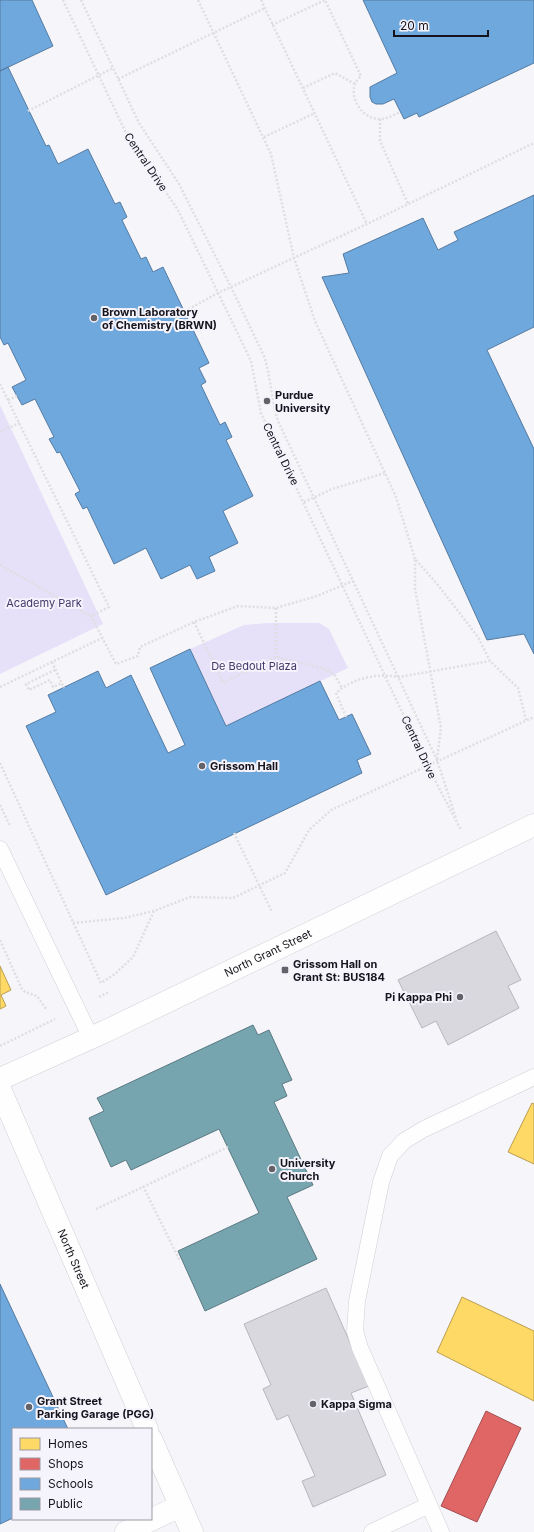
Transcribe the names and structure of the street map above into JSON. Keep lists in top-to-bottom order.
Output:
{
  "streets": {
    "street": ["North Grant Street", "North Street"],
    "path": ["Central Drive"]
  },
  "parks": ["Academy Park", "De Bedout Plaza"],
  "places": {
    "other": [
      "Brown Laboratory of Chemistry (BRWN)",
      "Purdue University",
      "Grissom Hall",
      "Pi Kappa Phi",
      "University Church",
      "Kappa Sigma",
      "Grant Street Parking Garage (PGG)"
    ],
    "transit": ["Grissom Hall on Grant St: BUS184"]
  },
  "legend": [
    "Homes",
    "Shops",
    "Schools",
    "Public"
  ],
  "scale_bar": "20 m"
}
